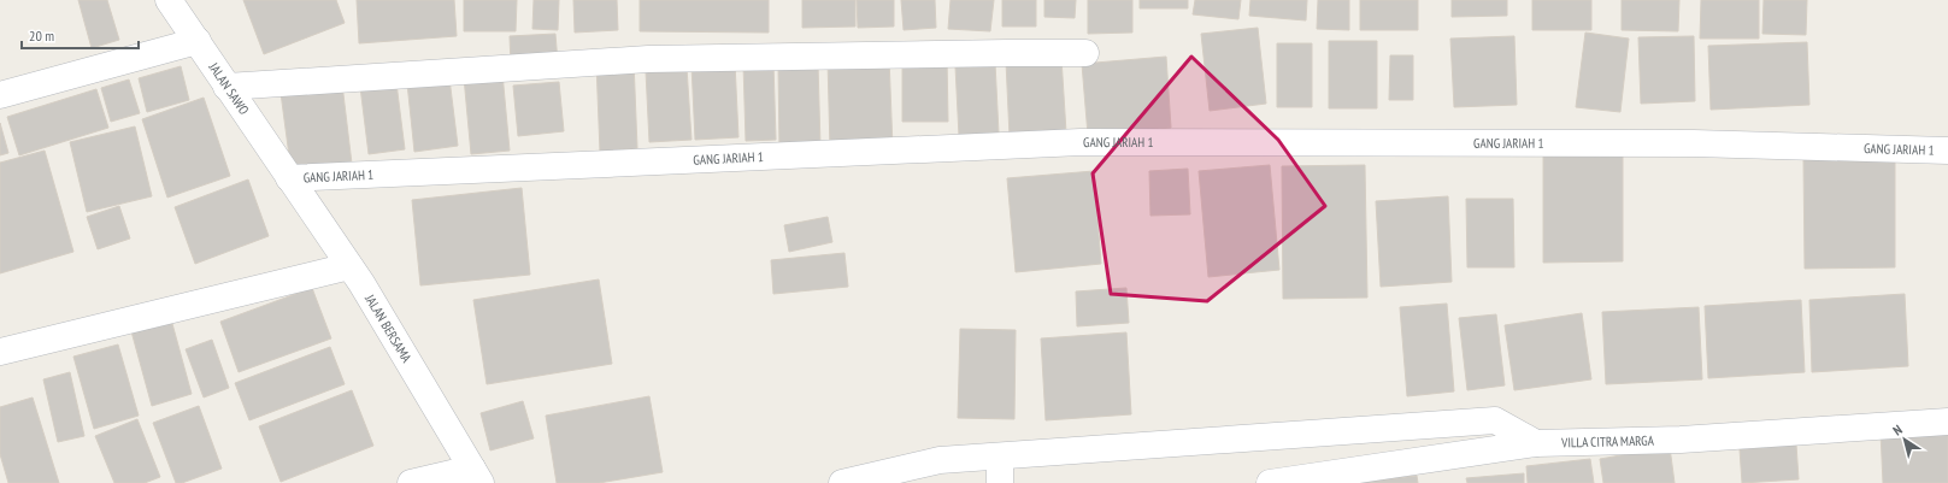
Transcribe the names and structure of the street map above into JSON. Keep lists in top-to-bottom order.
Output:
{
  "streets": {
    "street": [
      "JALAN SAWO",
      "GANG JARIAH 1",
      "JALAN BERSAMA",
      "VILLA CITRA MARGA"
    ]
  },
  "crossings": [
    ["JALAN SAWO", "GANG JARIAH 1"],
    ["JALAN SAWO", "JALAN BERSAMA"],
    ["GANG JARIAH 1", "JALAN BERSAMA"]
  ],
  "scale_bar": "20 m",
  "north": "top left"
}
